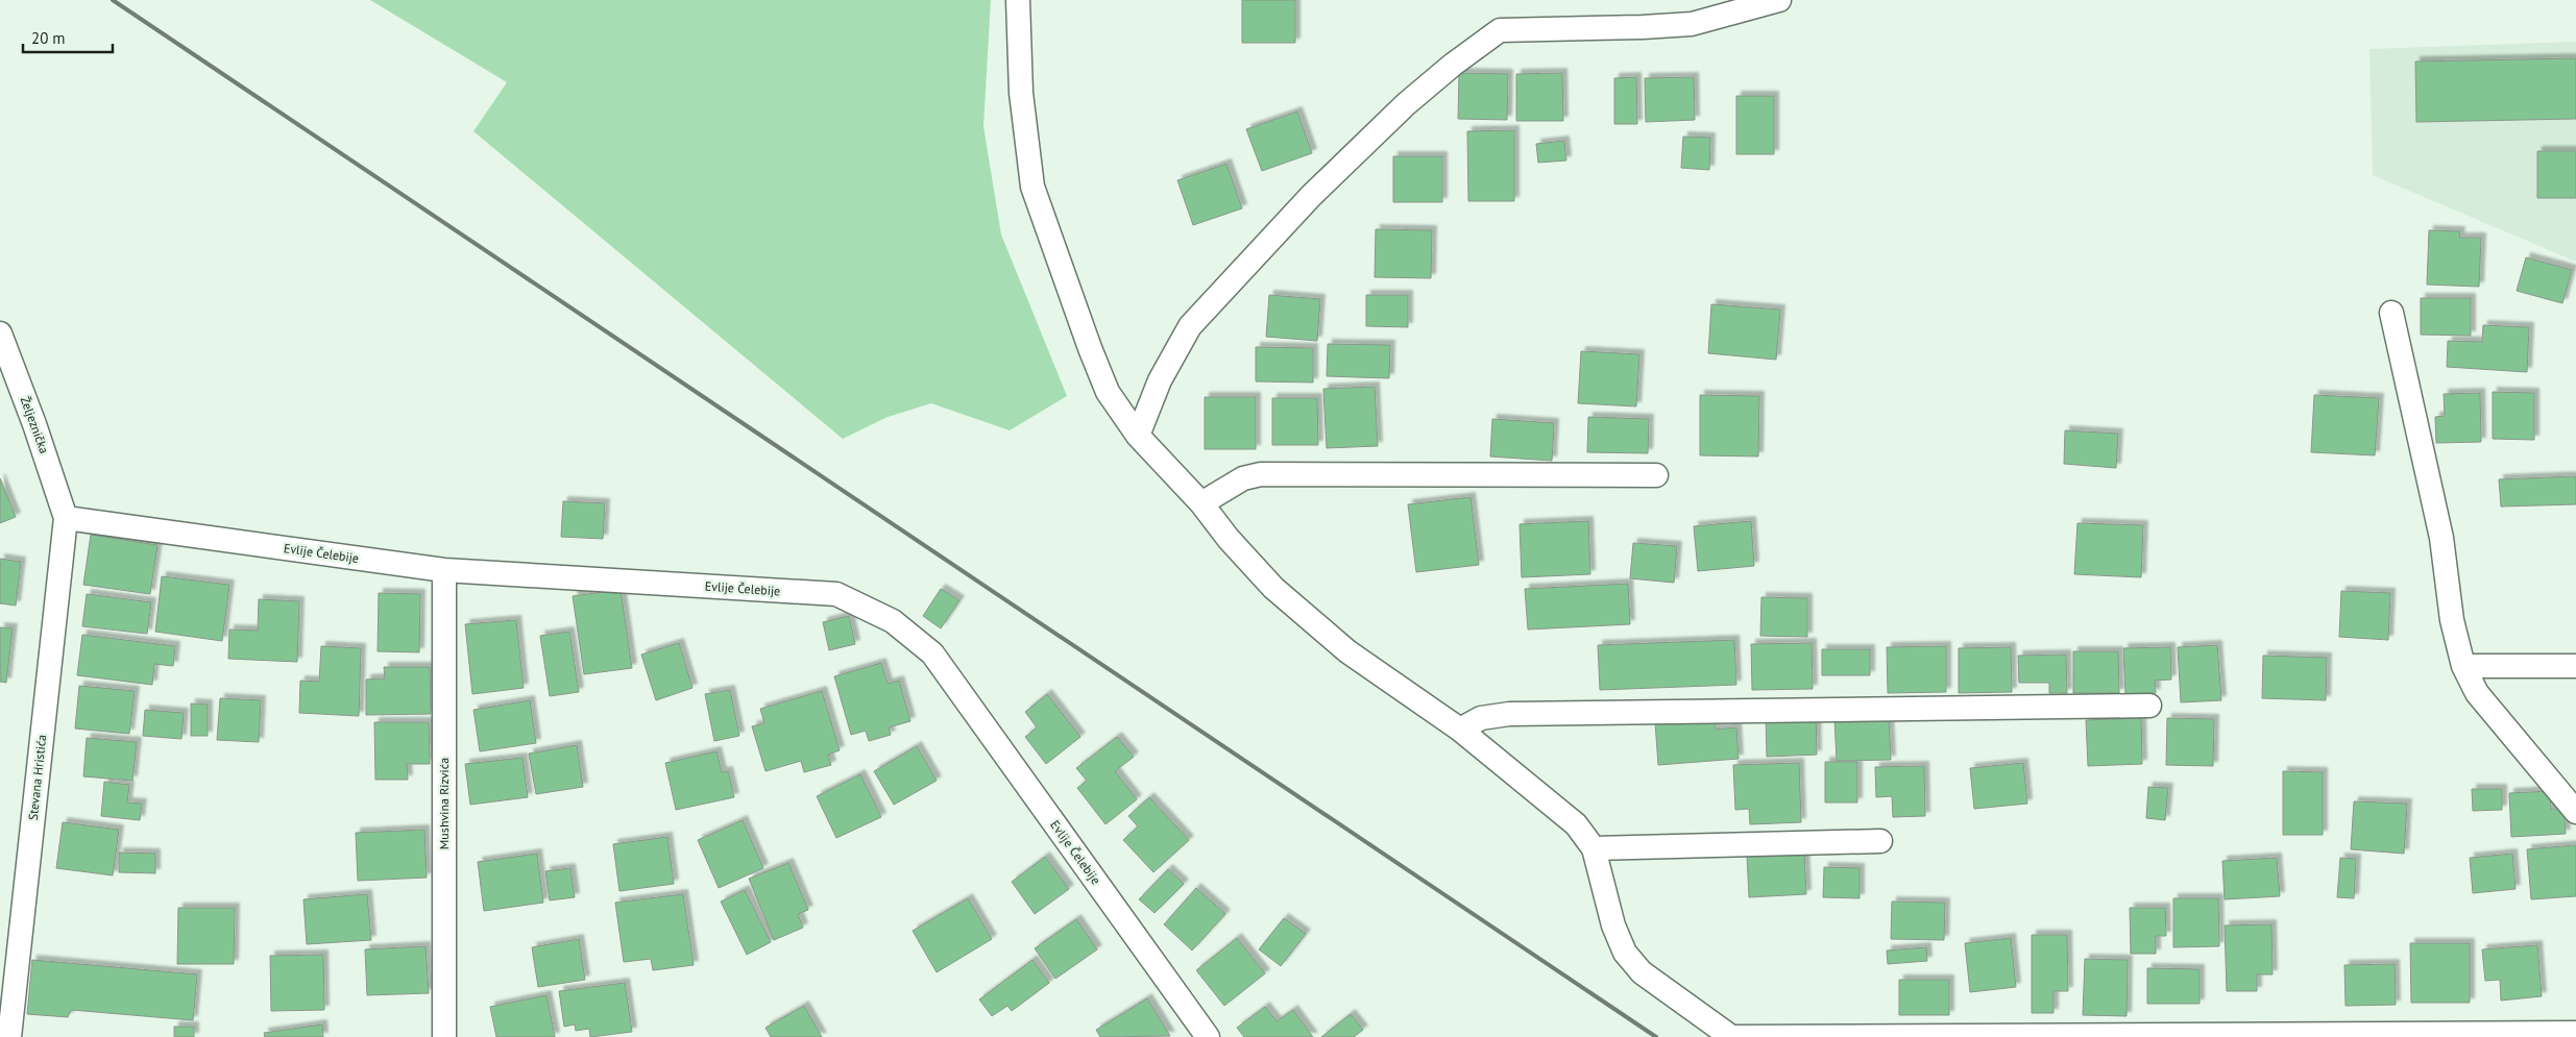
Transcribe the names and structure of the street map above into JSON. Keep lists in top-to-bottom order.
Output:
{
  "streets": {
    "street": [
      "Željeznička",
      "Evlije Čelebije",
      "Stevana Hristića",
      "Mushvina Rizvića"
    ]
  },
  "crossings": [
    ["Željeznička", "Evlije Čelebije"],
    ["Željeznička", "Stevana Hristića"],
    ["Evlije Čelebije", "Stevana Hristića"],
    ["Evlije Čelebije", "Mushvina Rizvića"]
  ],
  "scale_bar": "20 m"
}
